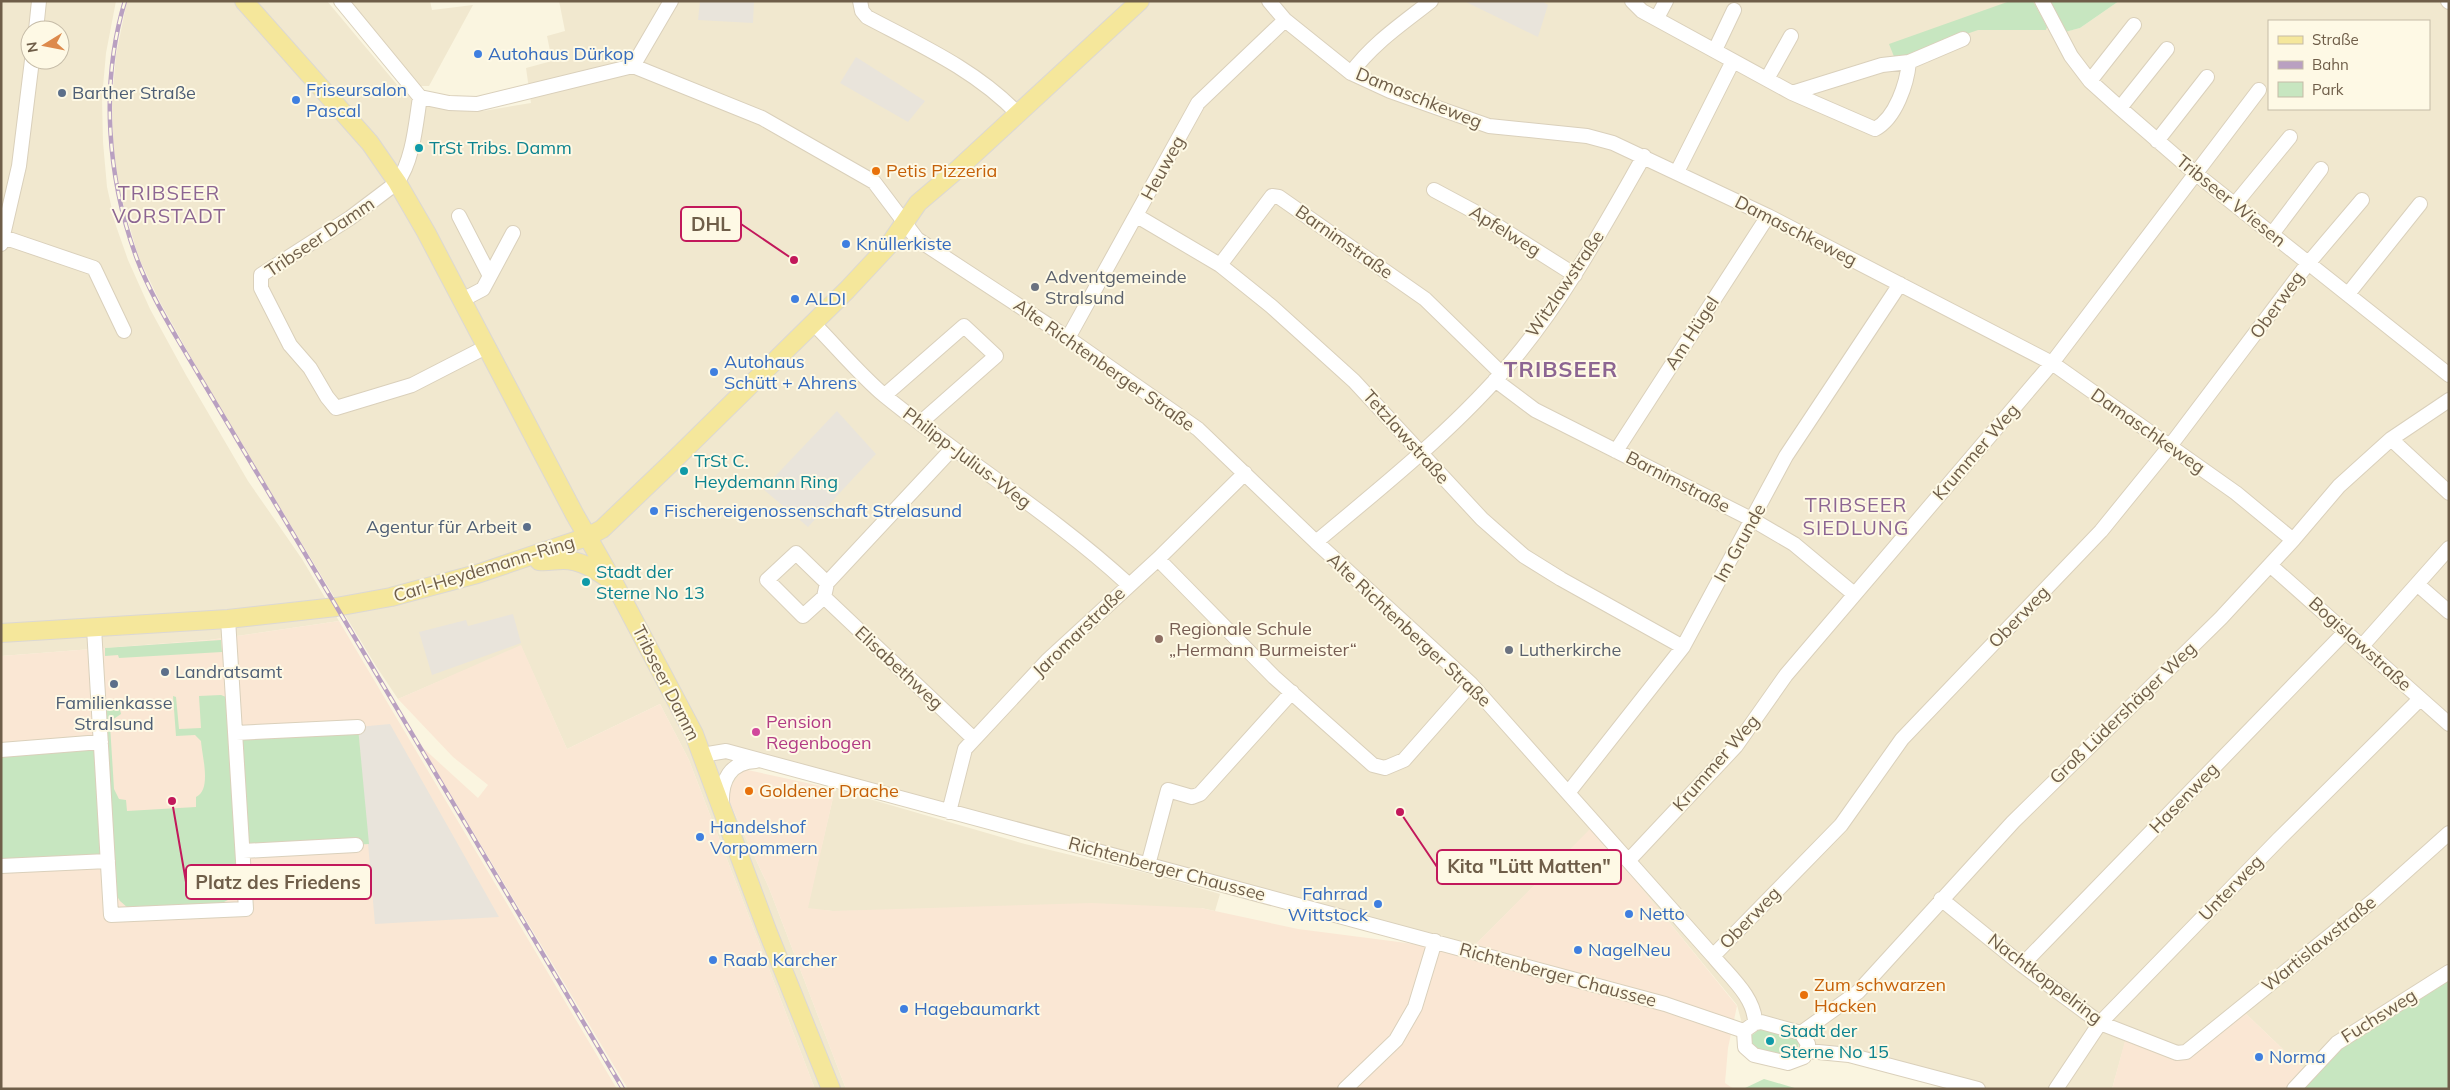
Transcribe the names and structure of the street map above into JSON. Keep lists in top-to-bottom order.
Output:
{
  "streets": {
    "main road": ["Tribseer Damm", "Carl-Heydemann-Ring"],
    "street": [
      "Damaschkeweg",
      "Heuweg",
      "Tribseer Wiesen",
      "Apfelweg",
      "Barnimstraße",
      "Witzlawstraße",
      "Oberweg",
      "Am Hügel",
      "Alte Richtenberger Straße",
      "Tetzlawstraße",
      "Krummer Weg",
      "Philipp-Julius-Weg",
      "Im Grunde",
      "Jaromarstraße",
      "Bogislawstraße",
      "Elisabethweg",
      "Groß Lüdershäger Weg",
      "Hasenweg",
      "Richtenberger Chaussee",
      "Unterweg",
      "Wartislawstraße",
      "Nachtkoppelring",
      "Fuchsweg"
    ]
  },
  "crossings": [
    ["Damaschkeweg", "Heuweg"],
    ["Damaschkeweg", "Witzlawstraße"],
    ["Damaschkeweg", "Oberweg"],
    ["Damaschkeweg", "Am Hügel"],
    ["Damaschkeweg", "Krummer Weg"],
    ["Damaschkeweg", "Im Grunde"],
    ["Damaschkeweg", "Groß Lüdershäger Weg"],
    ["Heuweg", "Alte Richtenberger Straße"],
    ["Heuweg", "Tetzlawstraße"],
    ["Tribseer Wiesen", "Oberweg"],
    ["Tribseer Wiesen", "Krummer Weg"],
    ["Apfelweg", "Witzlawstraße"],
    ["Tribseer Damm", "Carl-Heydemann-Ring"],
    ["Tribseer Damm", "Richtenberger Chaussee"],
    ["Barnimstraße", "Witzlawstraße"],
    ["Barnimstraße", "Am Hügel"],
    ["Barnimstraße", "Tetzlawstraße"],
    ["Barnimstraße", "Krummer Weg"],
    ["Barnimstraße", "Im Grunde"],
    ["Witzlawstraße", "Alte Richtenberger Straße"],
    ["Witzlawstraße", "Tetzlawstraße"],
    ["Oberweg", "Alte Richtenberger Straße"],
    ["Alte Richtenberger Straße", "Krummer Weg"],
    ["Alte Richtenberger Straße", "Im Grunde"],
    ["Alte Richtenberger Straße", "Carl-Heydemann-Ring"],
    ["Alte Richtenberger Straße", "Jaromarstraße"],
    ["Alte Richtenberger Straße", "Richtenberger Chaussee"],
    ["Tetzlawstraße", "Im Grunde"],
    ["Philipp-Julius-Weg", "Carl-Heydemann-Ring"],
    ["Philipp-Julius-Weg", "Jaromarstraße"],
    ["Philipp-Julius-Weg", "Elisabethweg"],
    ["Jaromarstraße", "Elisabethweg"],
    ["Jaromarstraße", "Richtenberger Chaussee"],
    ["Bogislawstraße", "Groß Lüdershäger Weg"],
    ["Bogislawstraße", "Hasenweg"],
    ["Bogislawstraße", "Unterweg"],
    ["Groß Lüdershäger Weg", "Richtenberger Chaussee"],
    ["Groß Lüdershäger Weg", "Nachtkoppelring"],
    ["Hasenweg", "Nachtkoppelring"],
    ["Unterweg", "Nachtkoppelring"],
    ["Wartislawstraße", "Nachtkoppelring"]
  ],
  "districts": ["TRIBSEER VORSTADT", "TRIBSEER", "TRIBSEER SIEDLUNG"],
  "places": [
    "Autohaus Dürkop",
    "Barther Straße",
    "Friseursalon Pascal",
    "TrSt Tribs. Damm",
    "Petis Pizzeria",
    "Knüllerkiste",
    "DHL",
    "Adventgemeinde Stralsund",
    "ALDI",
    "Autohaus Schütt + Ahrens",
    "TrSt C. Heydemann Ring",
    "Fischereigenossenschaft Strelasund",
    "Agentur für Arbeit",
    "Stadt der Sterne No 13",
    "Regionale Schule „Hermann Burmeister“",
    "Lutherkirche",
    "Landratsamt",
    "Familienkasse Stralsund",
    "Pension Regenbogen",
    "Goldener Drache",
    "Platz des Friedens",
    "Kita \"Lütt Matten\"",
    "Handelshof Vorpommern",
    "Fahrrad Wittstock",
    "Netto",
    "NagelNeu",
    "Raab Karcher",
    "Zum schwarzen Hacken",
    "Hagebaumarkt",
    "Stadt der Sterne No 15",
    "Norma"
  ],
  "legend": ["Straße", "Bahn", "Park"],
  "north": "left"
}
